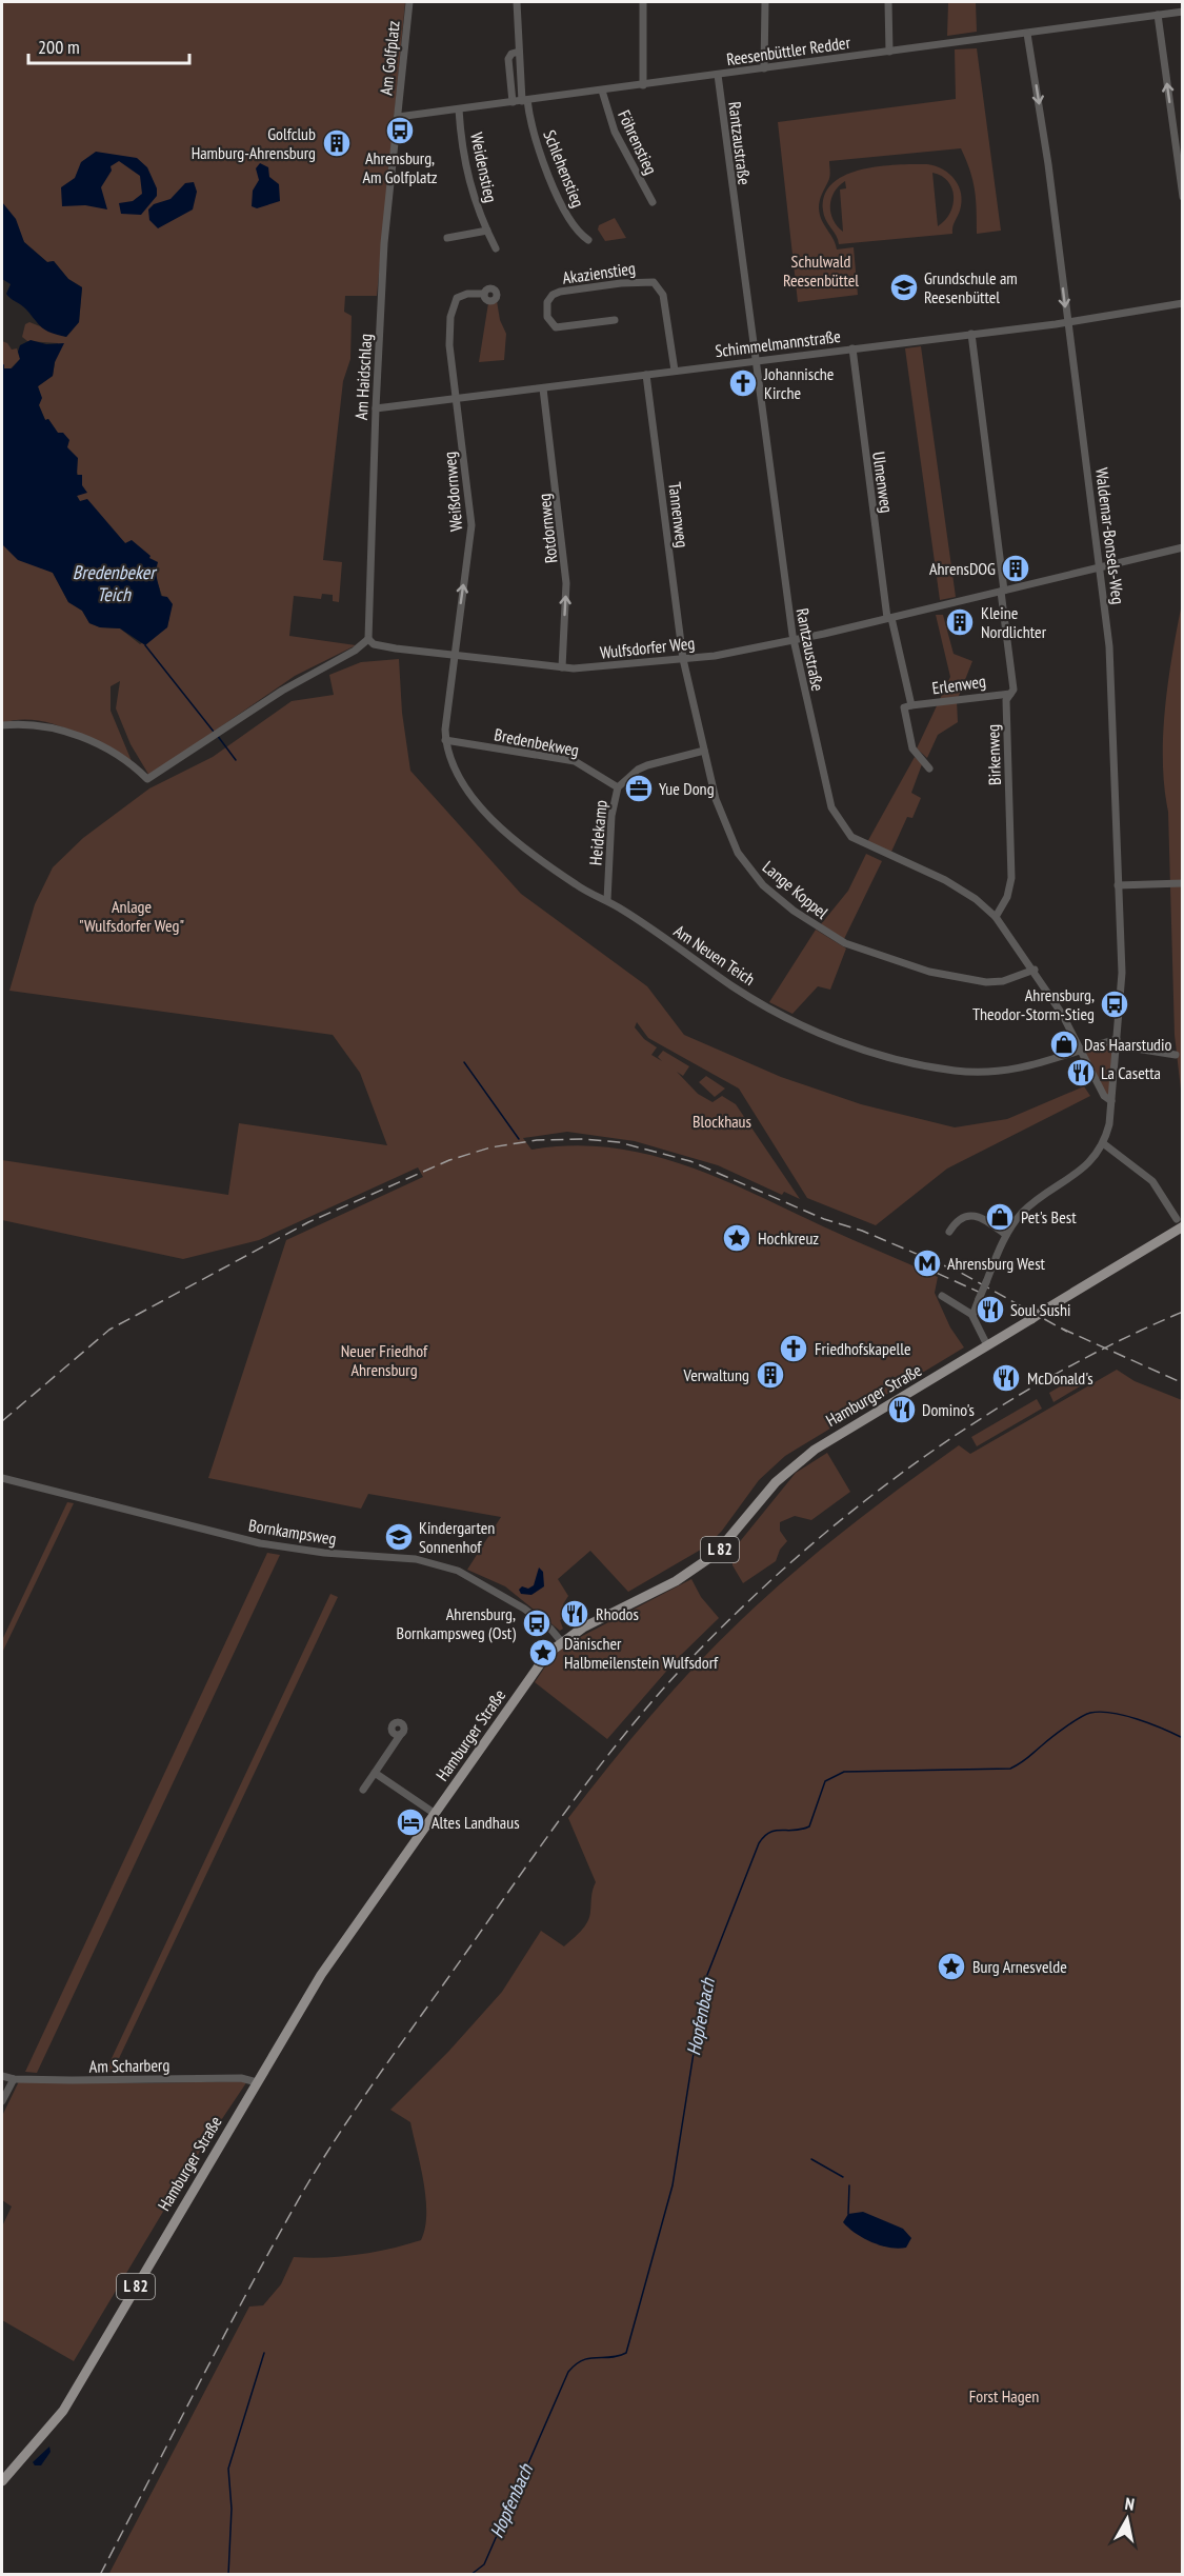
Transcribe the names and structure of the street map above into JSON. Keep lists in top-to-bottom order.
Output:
{
  "streets": {
    "main road": ["Hamburger Straße", "L 82"],
    "street": [
      "Reesenbüttler Redder",
      "Am Golfplatz",
      "Föhrenstieg",
      "Rantzaustraße",
      "Weidenstieg",
      "Schlehenstieg",
      "Akazienstieg",
      "Schimmelmannstraße",
      "Am Haidschlag",
      "Ulmenweg",
      "Weißdornweg",
      "Tannenweg",
      "Rotdornweg",
      "Waldemar-Bonsels-Weg",
      "Wulfsdorfer Weg",
      "Erlenweg",
      "Bredenbekweg",
      "Birkenweg",
      "Heidekamp",
      "Lange Koppel",
      "Am Neuen Teich",
      "Bornkampsweg",
      "Am Scharberg"
    ]
  },
  "crossings": [
    ["Reesenbüttler Redder", "Am Golfplatz"],
    ["Reesenbüttler Redder", "Föhrenstieg"],
    ["Reesenbüttler Redder", "Rantzaustraße"],
    ["Reesenbüttler Redder", "Weidenstieg"],
    ["Reesenbüttler Redder", "Schlehenstieg"],
    ["Reesenbüttler Redder", "Am Haidschlag"],
    ["Reesenbüttler Redder", "Waldemar-Bonsels-Weg"],
    ["Am Golfplatz", "Am Haidschlag"],
    ["Rantzaustraße", "Schimmelmannstraße"],
    ["Rantzaustraße", "Waldemar-Bonsels-Weg"],
    ["Rantzaustraße", "Wulfsdorfer Weg"],
    ["Rantzaustraße", "Birkenweg"],
    ["Rantzaustraße", "Lange Koppel"],
    ["Rantzaustraße", "Am Neuen Teich"],
    ["Akazienstieg", "Schimmelmannstraße"],
    ["Schimmelmannstraße", "Am Haidschlag"],
    ["Schimmelmannstraße", "Ulmenweg"],
    ["Schimmelmannstraße", "Weißdornweg"],
    ["Schimmelmannstraße", "Tannenweg"],
    ["Schimmelmannstraße", "Rotdornweg"],
    ["Schimmelmannstraße", "Waldemar-Bonsels-Weg"],
    ["Schimmelmannstraße", "Birkenweg"],
    ["Am Haidschlag", "Wulfsdorfer Weg"],
    ["Ulmenweg", "Wulfsdorfer Weg"],
    ["Ulmenweg", "Erlenweg"],
    ["Weißdornweg", "Wulfsdorfer Weg"],
    ["Weißdornweg", "Am Neuen Teich"],
    ["Tannenweg", "Wulfsdorfer Weg"],
    ["Tannenweg", "Lange Koppel"],
    ["Rotdornweg", "Wulfsdorfer Weg"],
    ["Waldemar-Bonsels-Weg", "Wulfsdorfer Weg"],
    ["Waldemar-Bonsels-Weg", "Am Neuen Teich"],
    ["Wulfsdorfer Weg", "Birkenweg"],
    ["Wulfsdorfer Weg", "Lange Koppel"],
    ["Wulfsdorfer Weg", "Am Neuen Teich"],
    ["Erlenweg", "Birkenweg"],
    ["Bredenbekweg", "Heidekamp"],
    ["Bredenbekweg", "Am Neuen Teich"],
    ["Heidekamp", "Lange Koppel"],
    ["Heidekamp", "Am Neuen Teich"],
    ["Hamburger Straße", "Bornkampsweg"],
    ["Hamburger Straße", "Am Scharberg"]
  ],
  "one_way": ["Weißdornweg", "Rotdornweg"],
  "water": ["Bredenbeker Teich", "Hopfenbach"],
  "parks": [
    "Schulwald Reesenbüttel",
    "Anlage \"Wulfsdorfer Weg\"",
    "Blockhaus",
    "Neuer Friedhof Ahrensburg",
    "Forst Hagen"
  ],
  "places": {
    "bus stop": ["Ahrensburg, Am Golfplatz", "Ahrensburg, Theodor-Storm-Stieg", "Ahrensburg, Bornkampsweg (Ost)"],
    "building": [
      "Golfclub Hamburg-Ahrensburg",
      "AhrensDOG",
      "Kleine Nordlichter",
      "Verwaltung"
    ],
    "school or university": ["Grundschule am Reesenbüttel", "Kindergarten Sonnenhof"],
    "church": ["Johannische Kirche", "Friedhofskapelle"],
    "office": ["Yue Dong"],
    "shop": ["Das Haarstudio", "Pet's Best"],
    "restaurant": [
      "La Casetta",
      "Soul Sushi",
      "McDonald's",
      "Domino's",
      "Rhodos"
    ],
    "place": ["Hochkreuz", "Dänischer Halbmeilenstein Wulfsdorf", "Burg Arnesvelde"],
    "metro station": ["Ahrensburg West"],
    "hotel": ["Altes Landhaus"]
  },
  "scale_bar": "200 m",
  "north": "top"
}
